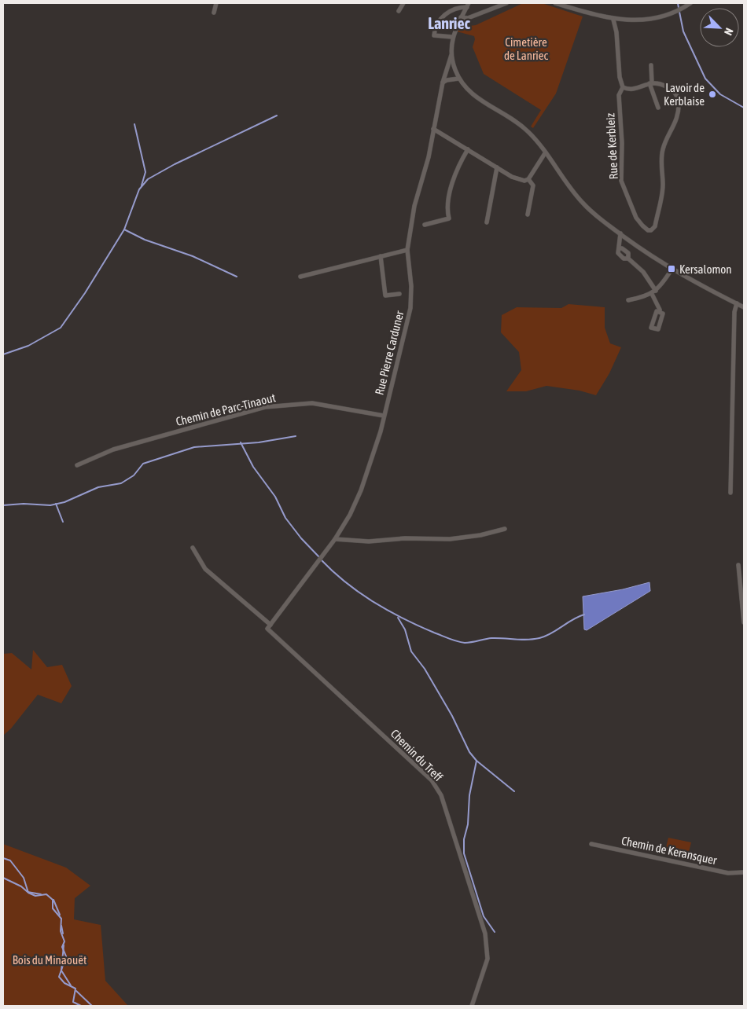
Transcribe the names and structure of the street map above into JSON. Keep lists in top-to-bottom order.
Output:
{
  "streets": {
    "street": [
      "Rue de Kerbleiz",
      "Rue Pierre Carduner",
      "Chemin de Parc-Tinaout",
      "Chemin du Treff",
      "Chemin de Keransquer"
    ]
  },
  "crossings": [
    ["Rue Pierre Carduner", "Chemin de Parc-Tinaout"],
    ["Rue Pierre Carduner", "Chemin du Treff"]
  ],
  "districts": ["Lanriec"],
  "parks": ["Cimetière de Lanriec", "Bois du Minaouët"],
  "places": {
    "other": ["Lavoir de Kerblaise"],
    "transit": ["Kersalomon"]
  },
  "north": "bottom right"
}
